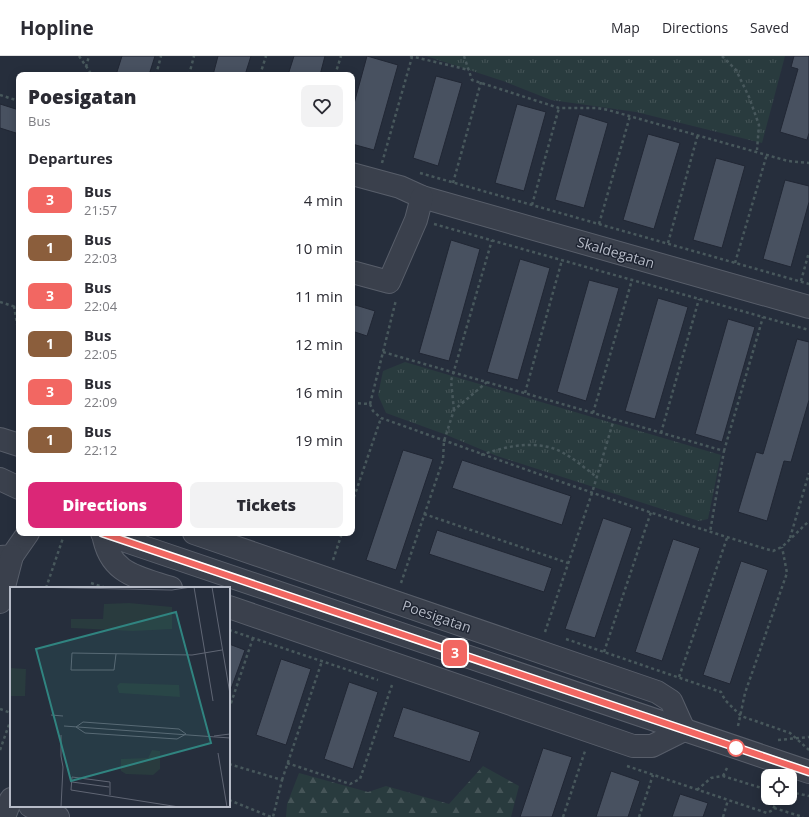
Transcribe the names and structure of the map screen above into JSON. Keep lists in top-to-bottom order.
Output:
{
  "streets": {
    "street": ["Skaldegatan", "Poesigatan"]
  },
  "lines": ["bus line 3"],
  "page": {
    "header": "Hopline",
    "nav": ["Map", "Directions", "Saved"],
    "on_map": "3",
    "heading": [
      ["Poesigatan", "Bus"],
      "Departures"
    ],
    "list": [
      {
        "mark": "3",
        "name": "Bus",
        "note": "21:57",
        "value": "4 min"
      },
      {
        "mark": "1",
        "name": "Bus",
        "note": "22:03",
        "value": "10 min"
      },
      {
        "mark": "3",
        "name": "Bus",
        "note": "22:04",
        "value": "11 min"
      },
      {
        "mark": "1",
        "name": "Bus",
        "note": "22:05",
        "value": "12 min"
      },
      {
        "mark": "3",
        "name": "Bus",
        "note": "22:09",
        "value": "16 min"
      },
      {
        "mark": "1",
        "name": "Bus",
        "note": "22:12",
        "value": "19 min"
      }
    ],
    "buttons": ["Directions", "Tickets"]
  }
}
